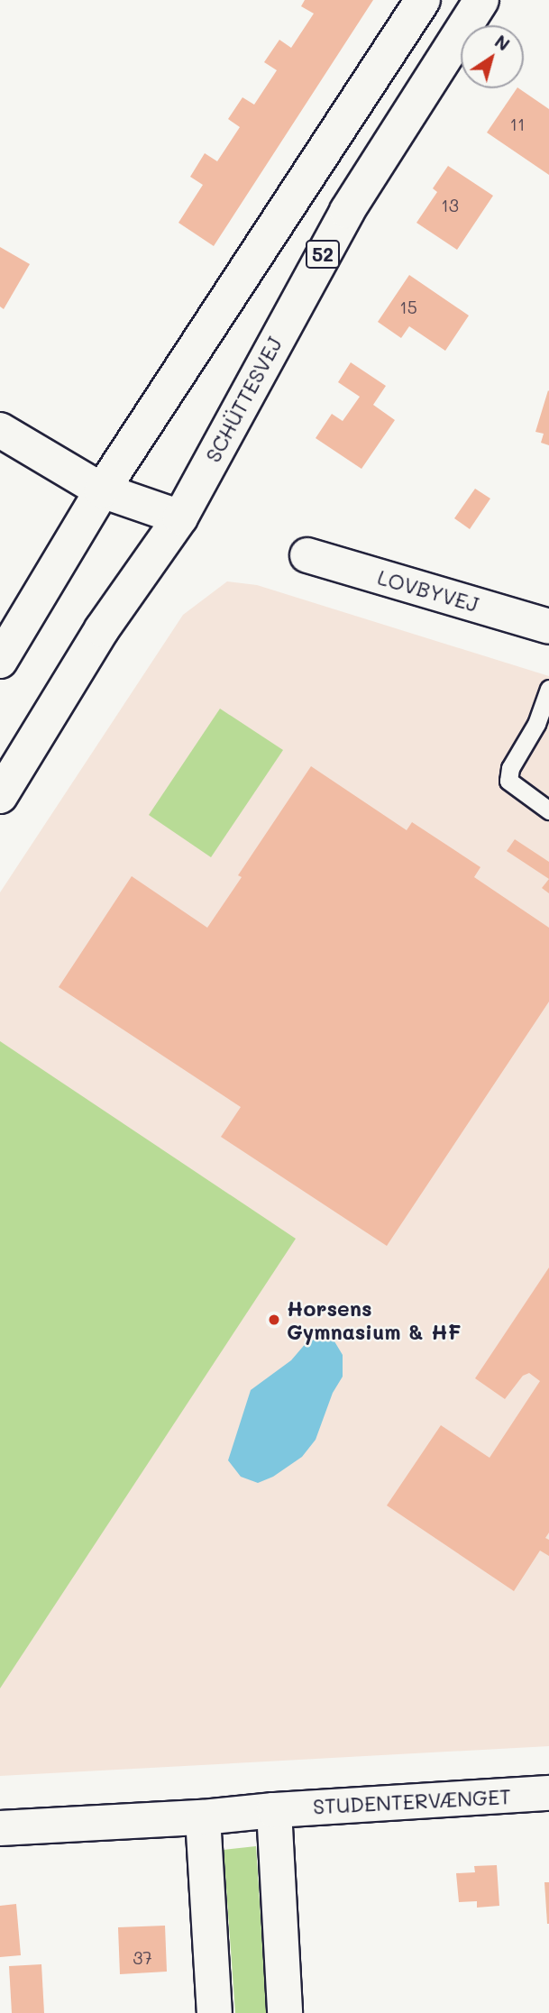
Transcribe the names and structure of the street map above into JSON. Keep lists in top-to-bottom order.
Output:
{
  "streets": {
    "main road": [
      "52",
      "SCHÜTTESVEJ",
      "LOVBYVEJ",
      "STUDENTERVÆNGET"
    ]
  },
  "places": ["Horsens Gymnasium & HF"],
  "house_numbers": [
    "11",
    "13",
    "15",
    "37"
  ],
  "north": "top right"
}
